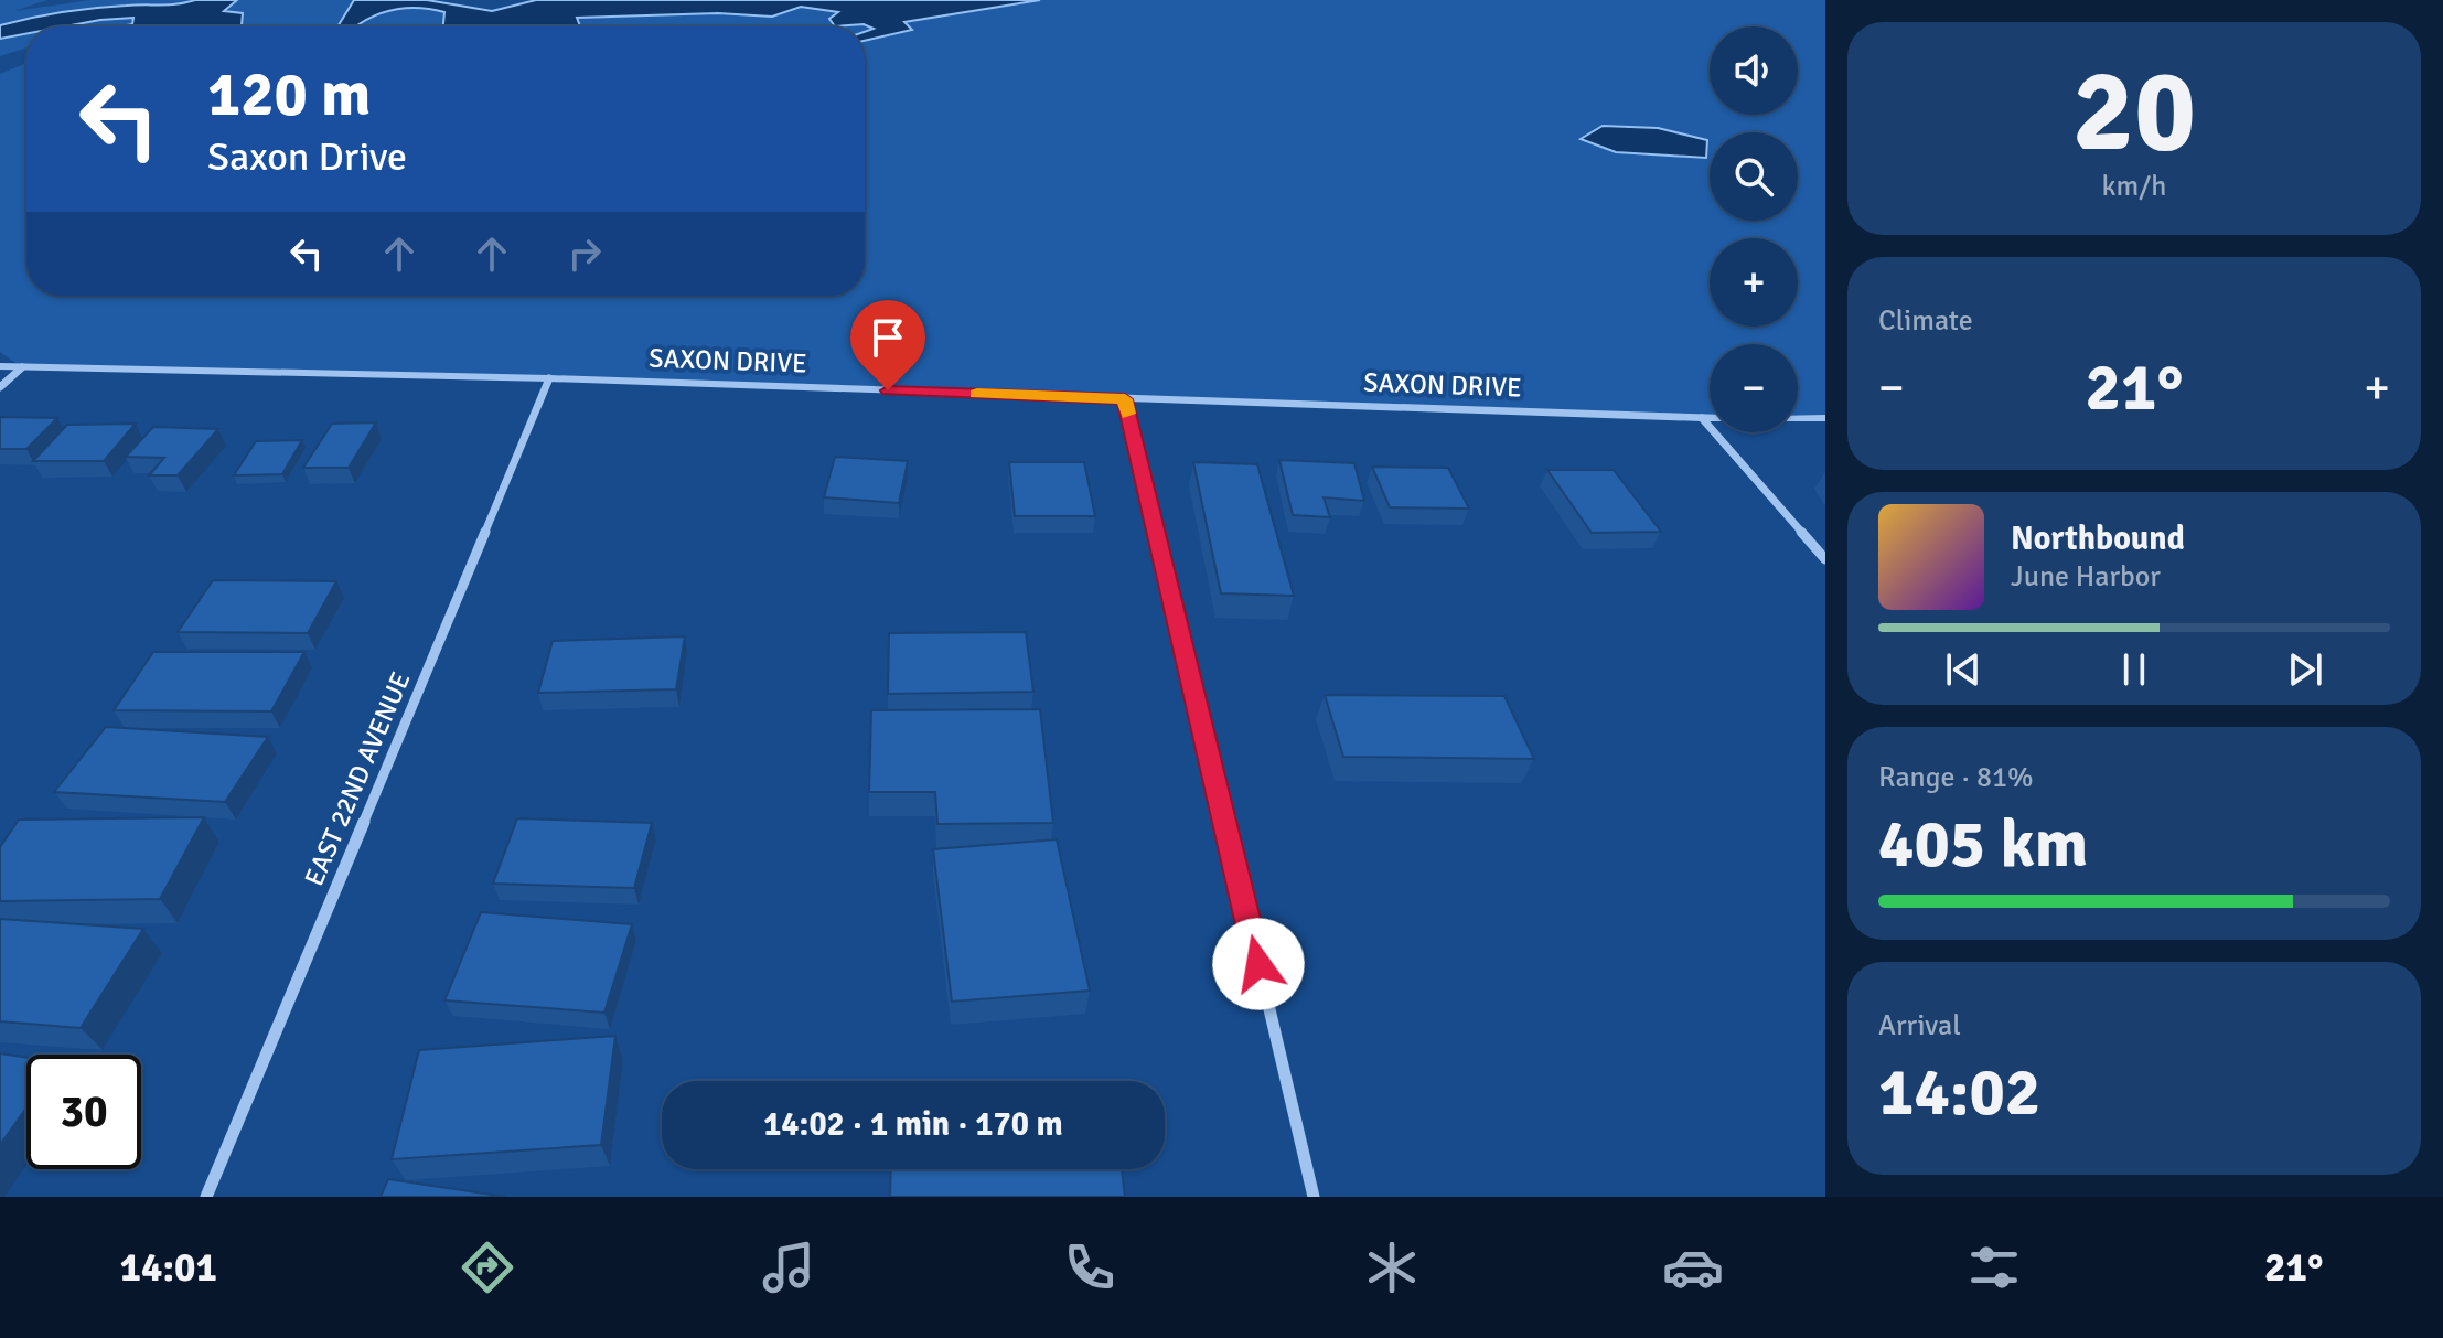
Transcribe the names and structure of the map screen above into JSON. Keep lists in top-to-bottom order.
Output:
{
  "streets": {
    "street": ["SAXON DRIVE", "EAST 22ND AVENUE"]
  },
  "crossings": [
    ["SAXON DRIVE", "EAST 22ND AVENUE"]
  ],
  "page": {
    "tile": [
      ["20", "km/h"],
      "Climate",
      ["Range · 81%", "405 km"],
      ["Arrival", "14:02"]
    ],
    "map_buttons": ["+", "−"],
    "turn": ["120 m", "Saxon Drive"],
    "heat": ["−", "21°", "+"],
    "song": ["Northbound", "June Harbor"],
    "limit": "30",
    "trip": "14:02 · 1 min · 170 m",
    "tabs": ["14:01", "21°"]
  }
}
